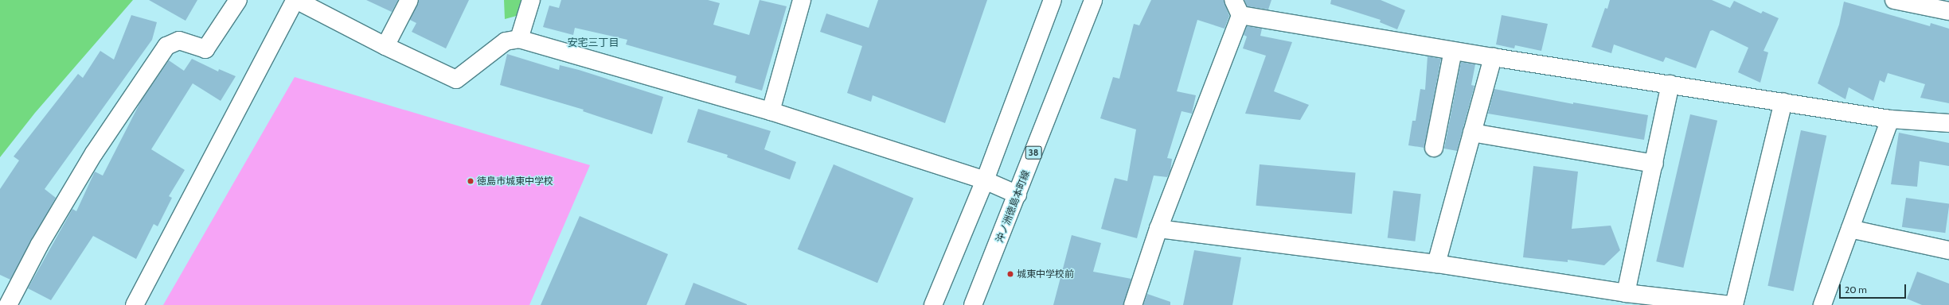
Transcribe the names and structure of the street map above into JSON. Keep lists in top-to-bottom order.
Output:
{
  "streets": {
    "street": ["38", "沖ノ洲徳島本町線"]
  },
  "districts": ["安宅三丁目"],
  "places": ["徳島市城東中学校", "城東中学校前"],
  "scale_bar": "20 m"
}
